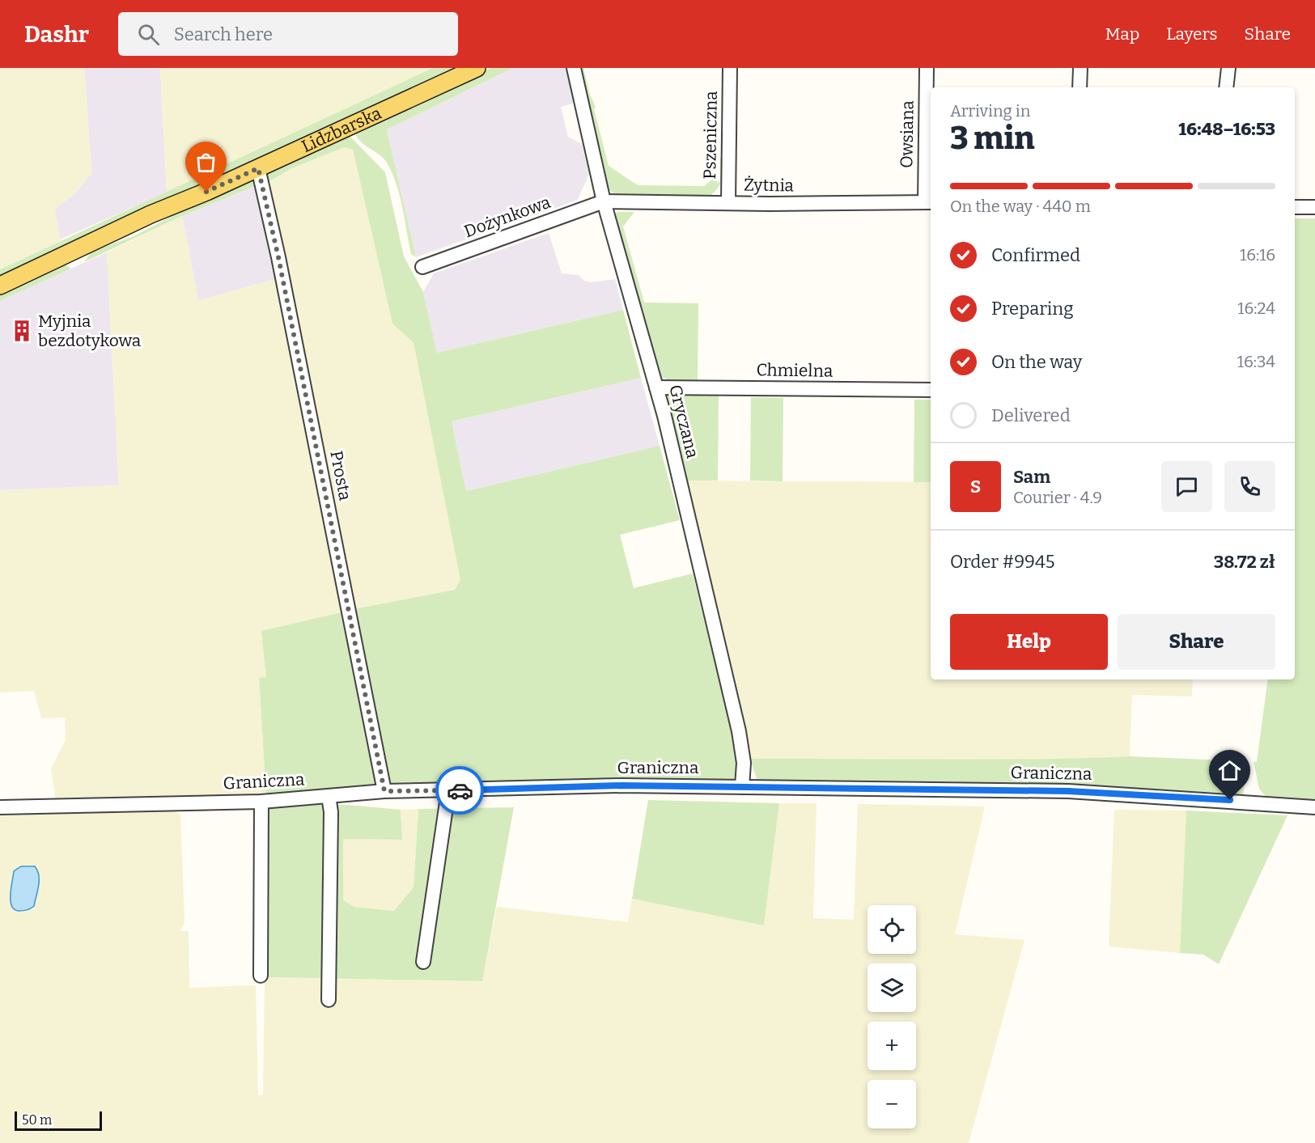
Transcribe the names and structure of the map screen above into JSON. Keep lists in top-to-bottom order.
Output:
{
  "streets": {
    "main road": ["Lidzbarska"],
    "street": [
      "Owsiana",
      "Pszeniczna",
      "Żytnia",
      "Dożynkowa",
      "Chmielna",
      "Gryczana",
      "Prosta",
      "Graniczna"
    ]
  },
  "crossings": [
    ["Lidzbarska", "Prosta"],
    ["Owsiana", "Żytnia"],
    ["Pszeniczna", "Żytnia"],
    ["Żytnia", "Dożynkowa"],
    ["Żytnia", "Gryczana"],
    ["Dożynkowa", "Gryczana"],
    ["Chmielna", "Gryczana"],
    ["Gryczana", "Graniczna"],
    ["Prosta", "Graniczna"]
  ],
  "places": {
    "building": ["Myjnia bezdotykowa"]
  },
  "scale_bar": "50 m",
  "page": {
    "header": "Dashr",
    "search": "Search here",
    "nav": ["Map", "Layers", "Share"],
    "heading": ["3 min", "Arriving in", "16:48–16:53"],
    "panel": [
      "Sam",
      "Courier · 4.9",
      "Order #9945",
      "38.72 zł"
    ],
    "bar": "On the way · 440 m",
    "list": [
      ["Confirmed", "16:16"],
      ["Preparing", "16:24"],
      ["On the way", "16:34"],
      "Delivered"
    ],
    "round": "S",
    "buttons": ["Help", "Share"],
    "map_buttons": ["+", "−"],
    "scale": "50 m"
  }
}
